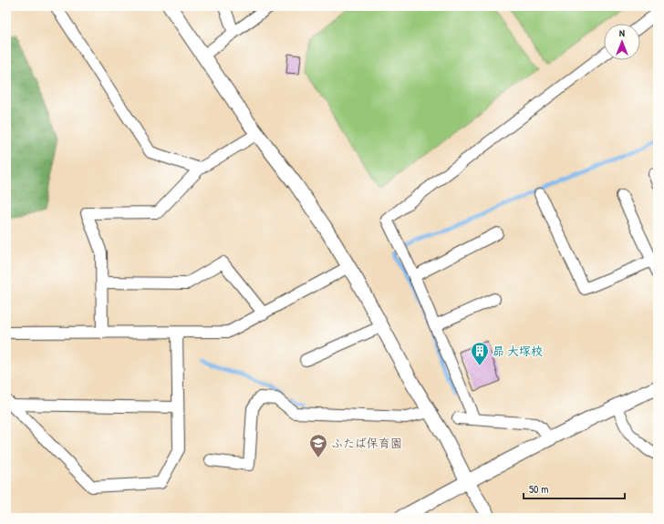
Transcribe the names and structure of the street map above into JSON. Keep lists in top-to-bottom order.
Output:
{
  "places": {
    "building": ["昴 大塚校"],
    "school or university": ["ふたば保育園"]
  },
  "scale_bar": "50 m",
  "north": "top"
}
